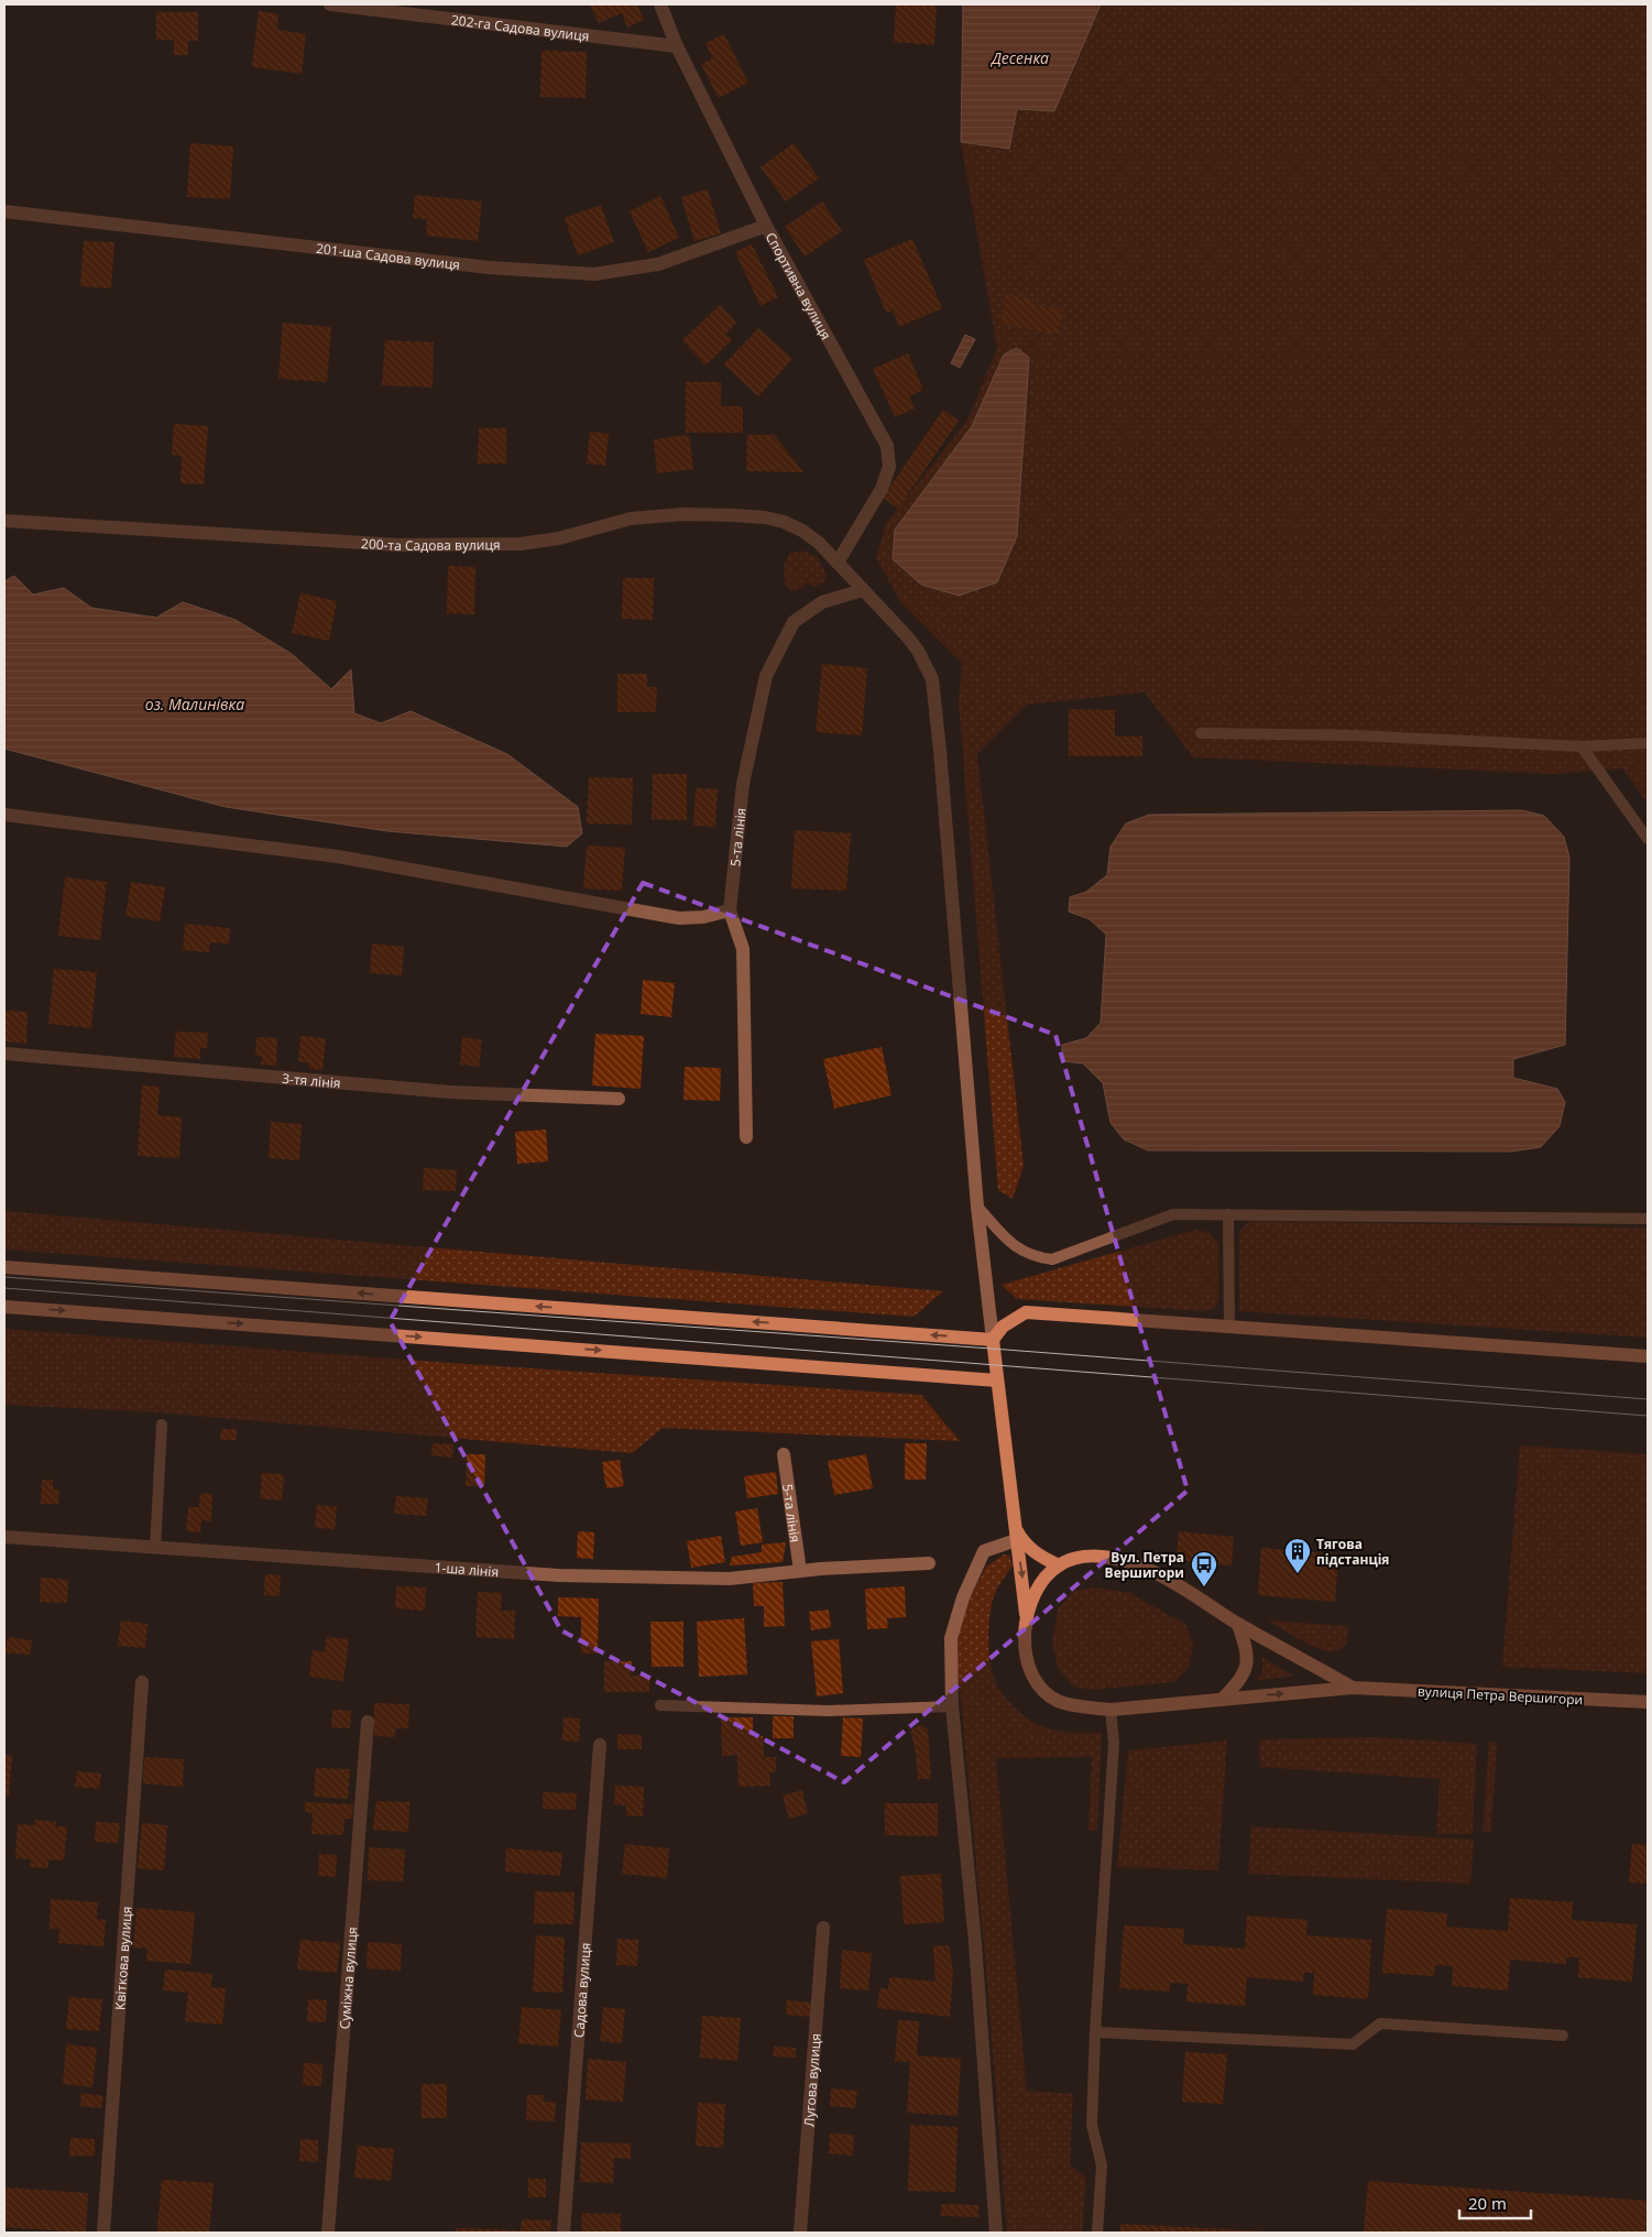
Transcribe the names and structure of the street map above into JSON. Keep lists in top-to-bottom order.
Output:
{
  "streets": {
    "main road": ["вулиця Петра Вершигори"],
    "street": [
      "202-га Садова вулиця",
      "201-ша Садова вулиця",
      "Спортивна вулиця",
      "200-та Садова вулиця",
      "5-та лінія",
      "3-тя лінія",
      "1-ша лінія",
      "Квіткова вулиця",
      "Суміжна вулиця",
      "Садова вулиця",
      "Лугова вулиця"
    ]
  },
  "crossings": [
    ["202-га Садова вулиця", "Спортивна вулиця"],
    ["201-ша Садова вулиця", "Спортивна вулиця"],
    ["Спортивна вулиця", "200-та Садова вулиця"],
    ["200-та Садова вулиця", "5-та лінія"],
    ["5-та лінія", "1-ша лінія"]
  ],
  "water": ["Десенка", "оз. Малинівка"],
  "places": {
    "building": ["Тягова пiдстанцiя"],
    "bus stop": ["Вул. Петра Вершигори"]
  },
  "scale_bar": "20 m"
}
